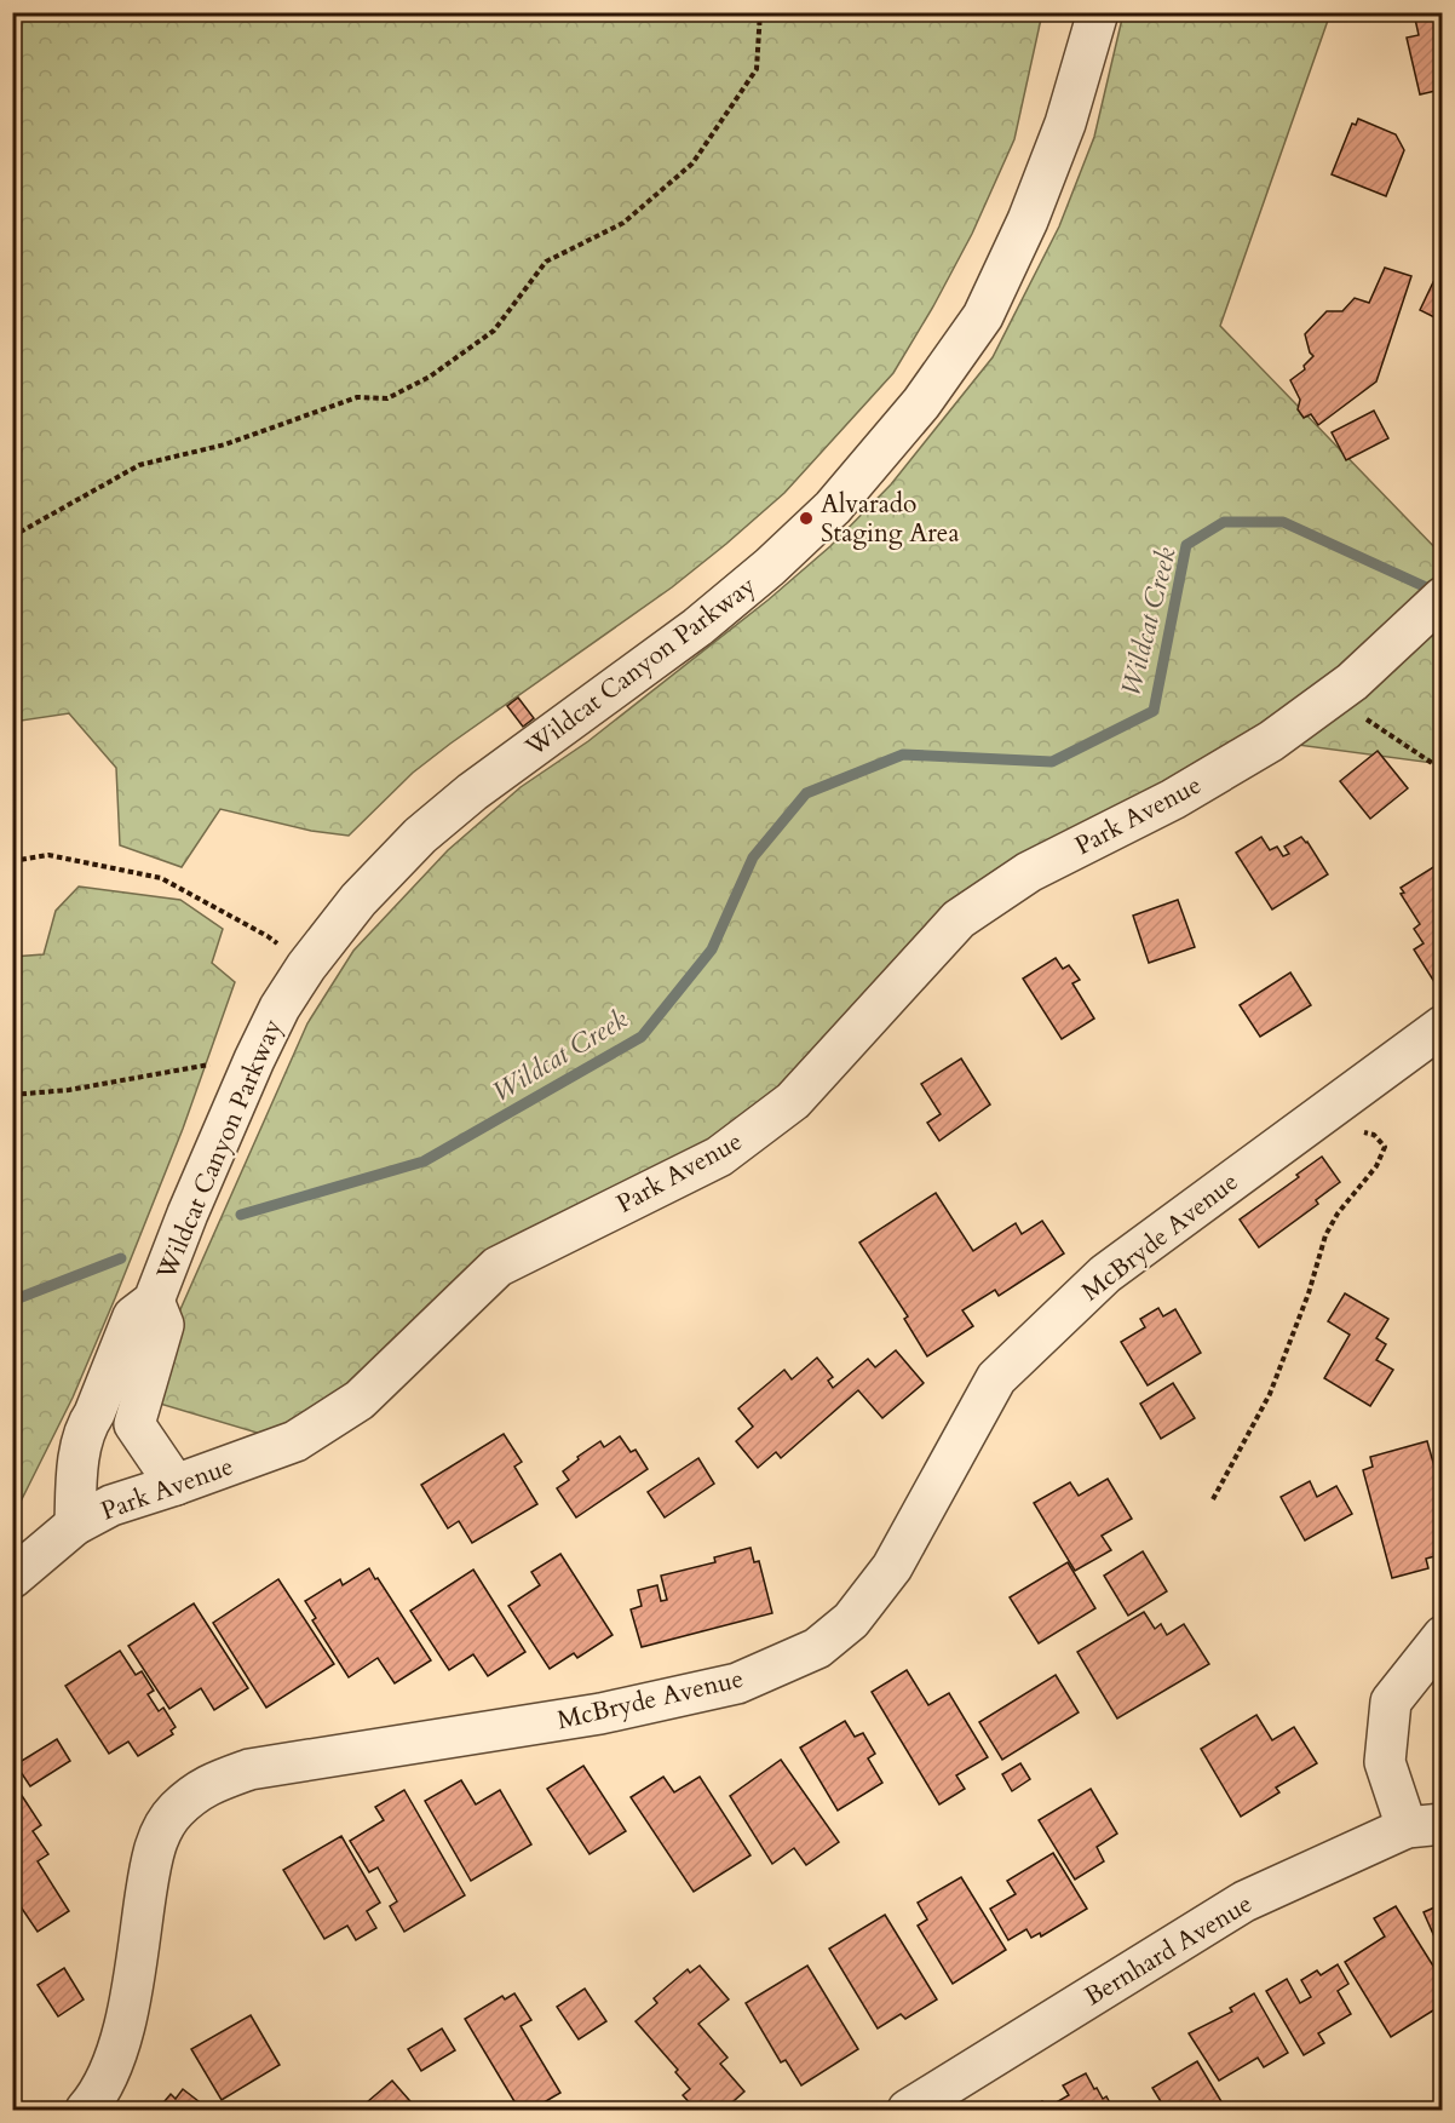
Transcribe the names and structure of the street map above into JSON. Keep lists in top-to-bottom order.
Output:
{
  "streets": {
    "street": [
      "Wildcat Canyon Parkway",
      "Park Avenue",
      "McBryde Avenue",
      "Bernhard Avenue"
    ]
  },
  "crossings": [
    ["Wildcat Canyon Parkway", "Park Avenue"]
  ],
  "water": ["Wildcat Creek"],
  "places": ["Alvarado Staging Area"]
}
